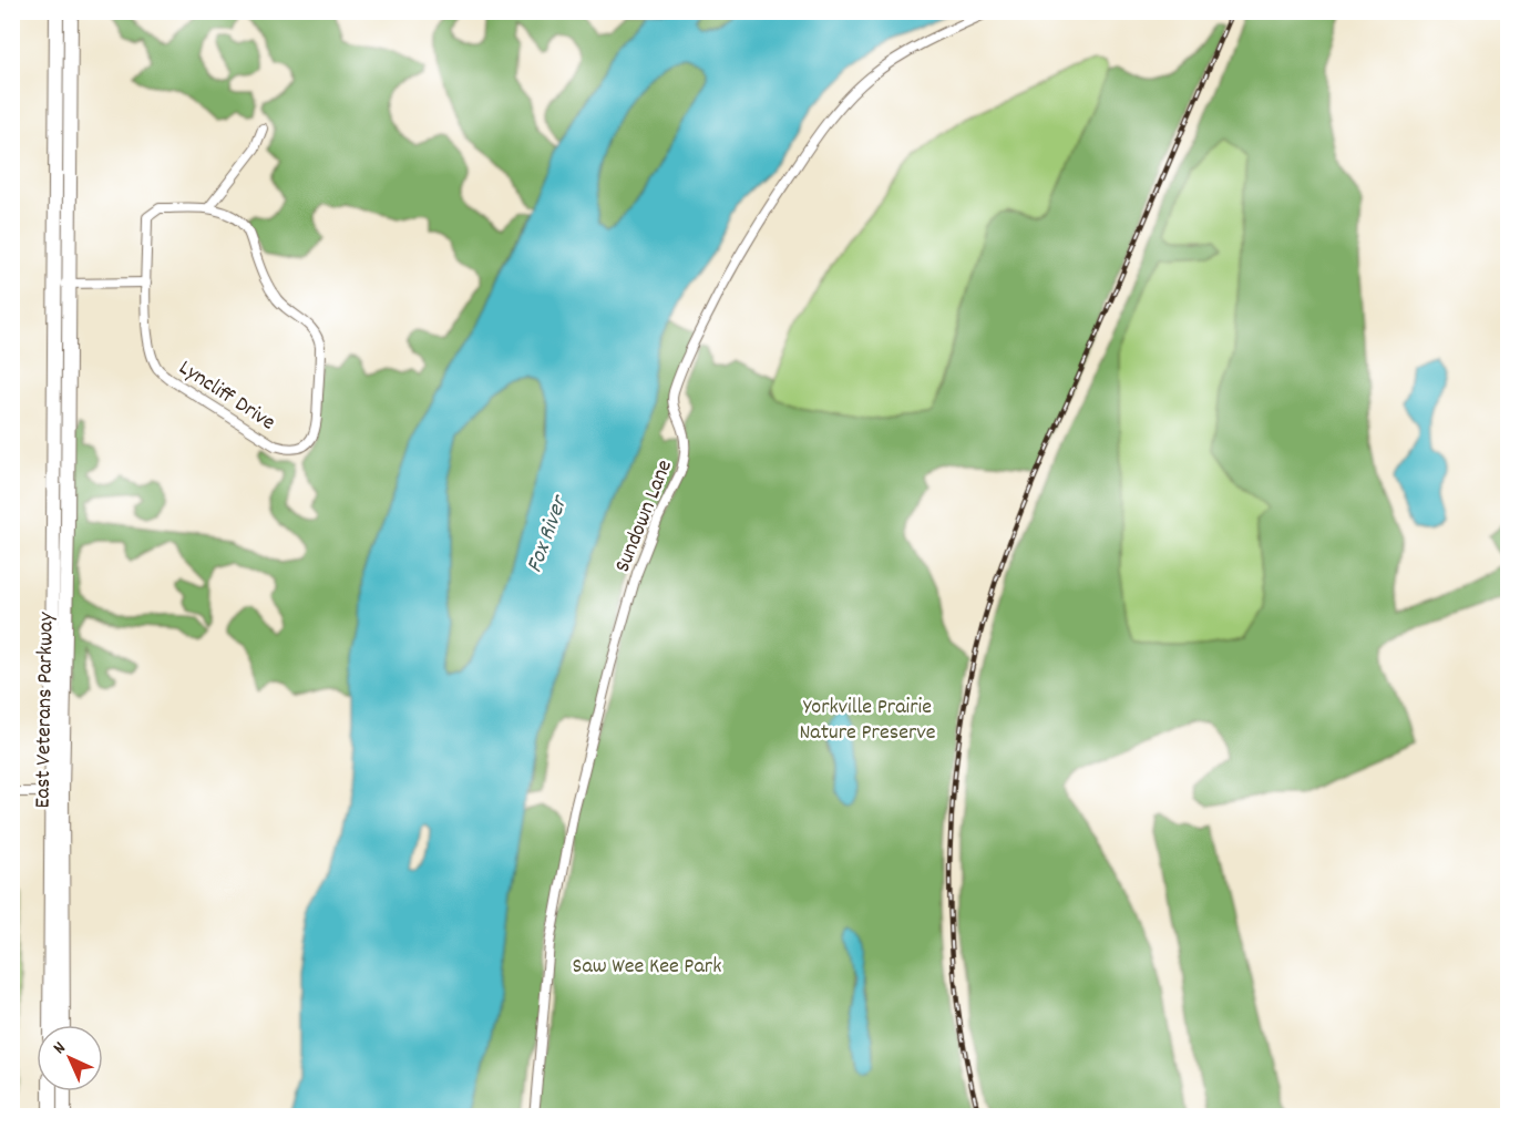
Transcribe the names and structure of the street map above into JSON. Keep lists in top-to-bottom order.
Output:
{
  "streets": {
    "main road": ["East Veterans Parkway"],
    "street": ["Lyncliff Drive", "Sundown Lane"]
  },
  "water": ["Fox River"],
  "parks": ["Yorkville Prairie Nature Preserve", "Saw Wee Kee Park"],
  "north": "top left"
}
